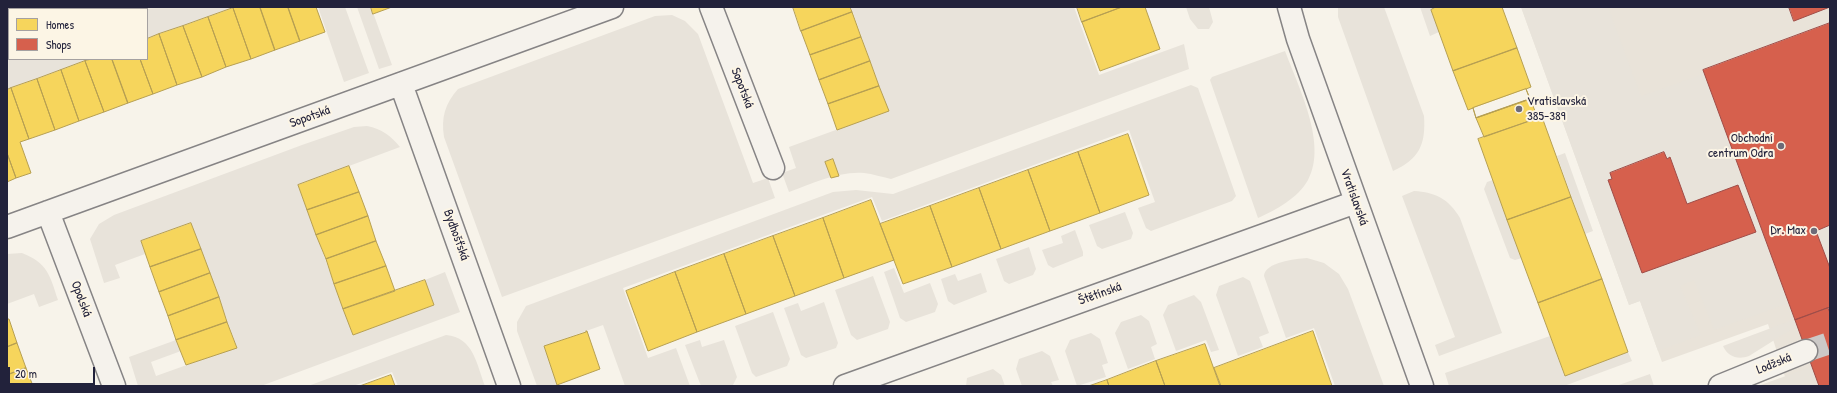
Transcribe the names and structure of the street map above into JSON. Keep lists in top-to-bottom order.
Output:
{
  "streets": {
    "street": [
      "Sopotská",
      "Vratislavská",
      "Bydhošťská",
      "Štětínská",
      "Opolská",
      "Lodžská"
    ]
  },
  "crossings": [
    ["Sopotská", "Bydhošťská"],
    ["Sopotská", "Opolská"],
    ["Vratislavská", "Štětínská"]
  ],
  "places": ["Vratislavská 385-389", "Obchodní centrum Odra", "Dr. Max"],
  "legend": ["Homes", "Shops"],
  "scale_bar": "20 m"
}
